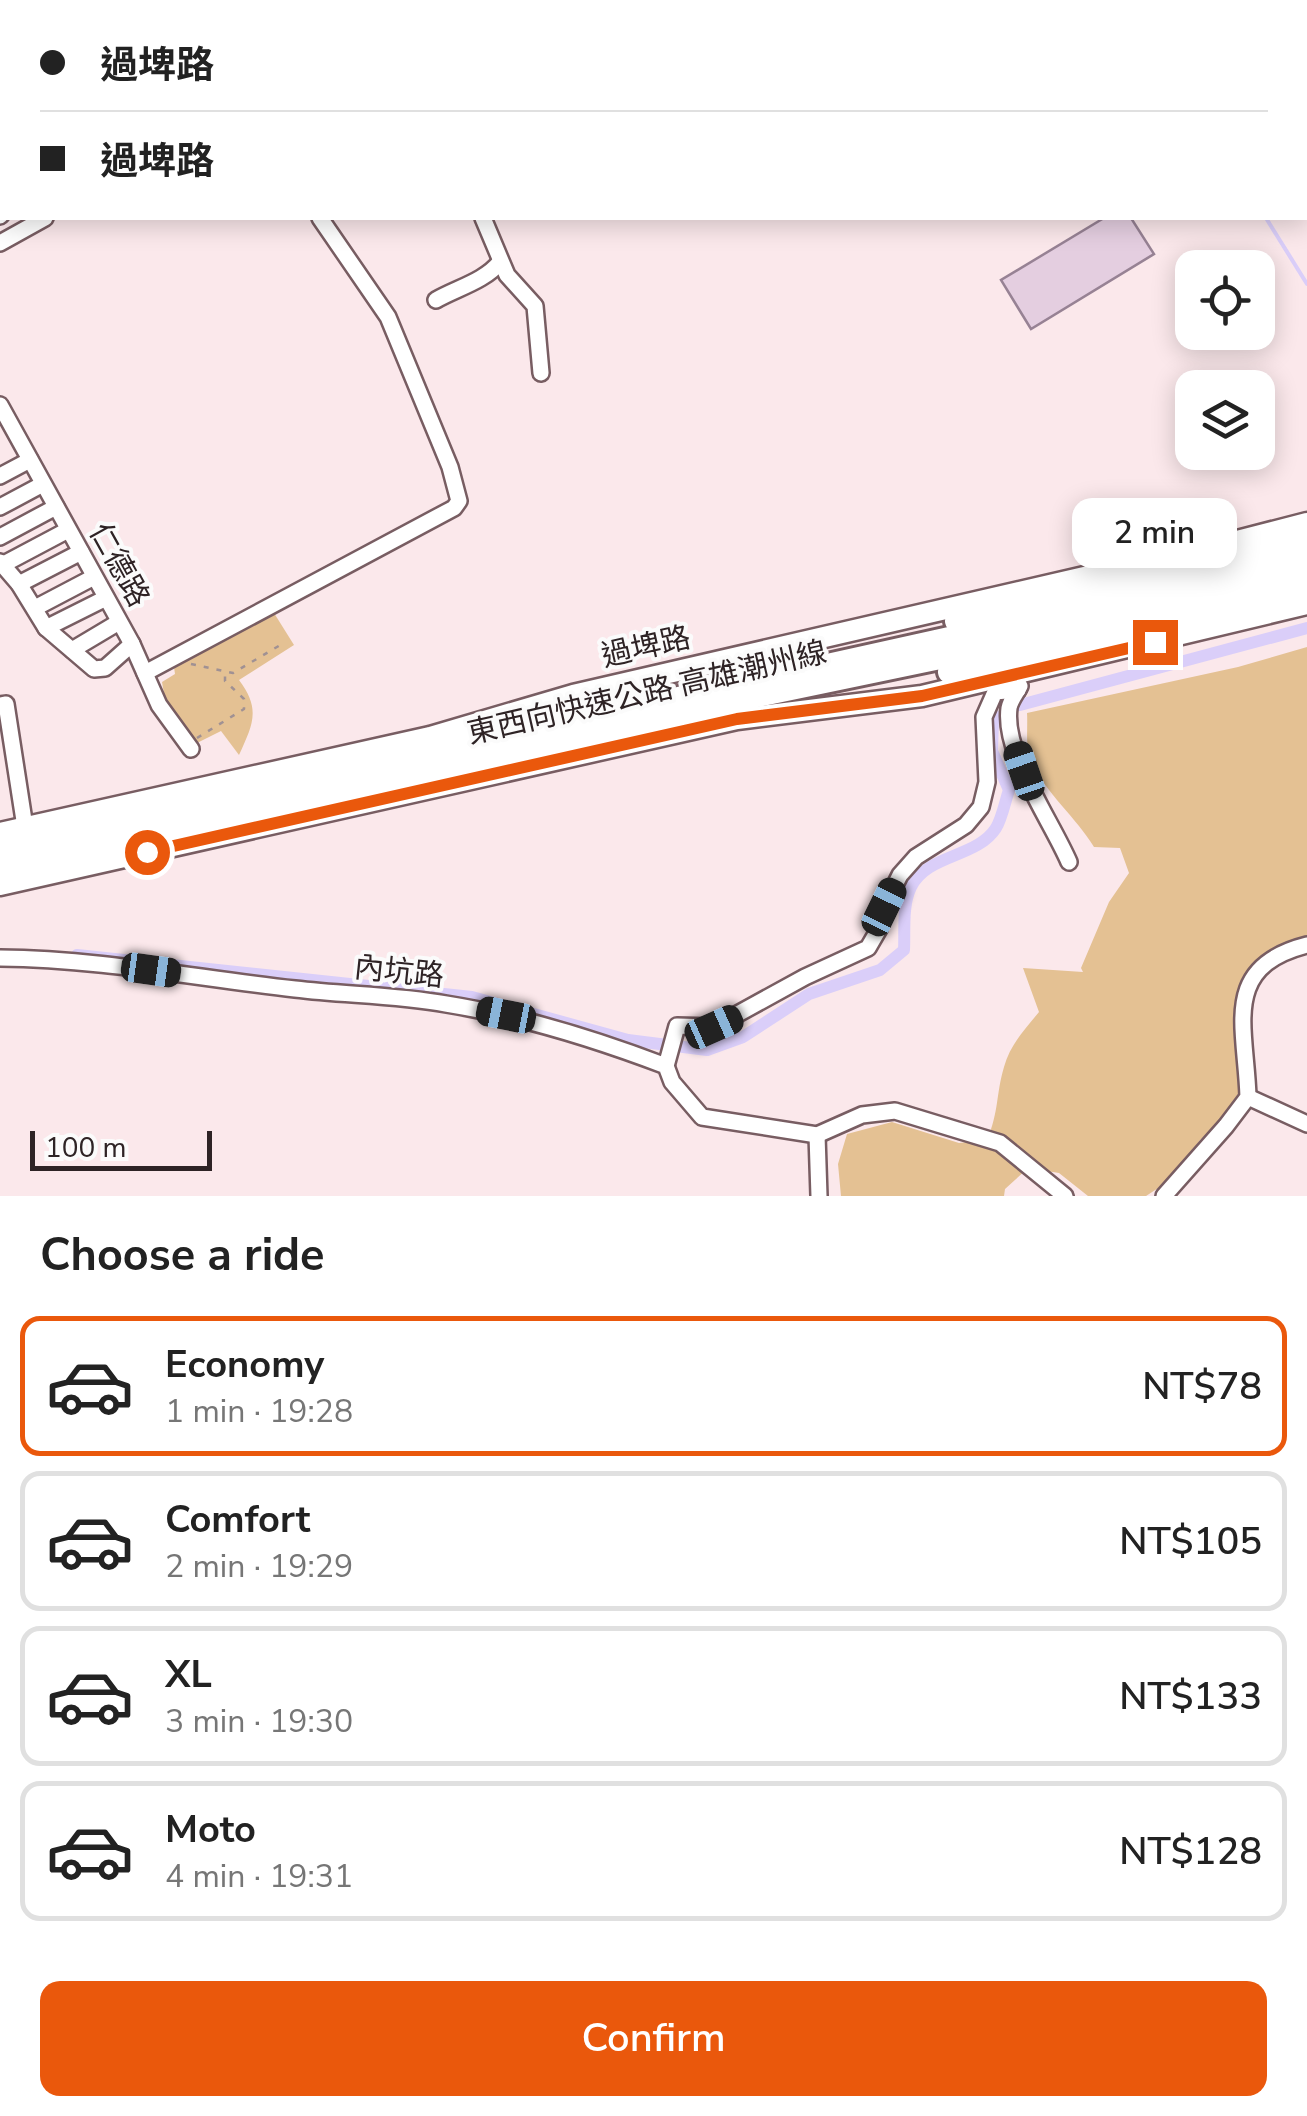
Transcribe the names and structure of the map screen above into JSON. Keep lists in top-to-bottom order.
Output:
{
  "streets": {
    "highway": ["東西向快速公路 高雄潮州線"],
    "main road": ["過埤路"],
    "street": ["仁德路", "內坑路"]
  },
  "scale_bar": "100 m",
  "page": {
    "banner": ["過埤路", "過埤路"],
    "bubble": "2 min",
    "scale": "100 m",
    "heading": "Choose a ride",
    "list": [
      {
        "name": "Economy",
        "note": "1 min · 19:28",
        "value": "NT$78"
      },
      {
        "name": "Comfort",
        "note": "2 min · 19:29",
        "value": "NT$105"
      },
      {
        "name": "XL",
        "note": "3 min · 19:30",
        "value": "NT$133"
      },
      {
        "name": "Moto",
        "note": "4 min · 19:31",
        "value": "NT$128"
      }
    ],
    "buttons": "Confirm"
  }
}
